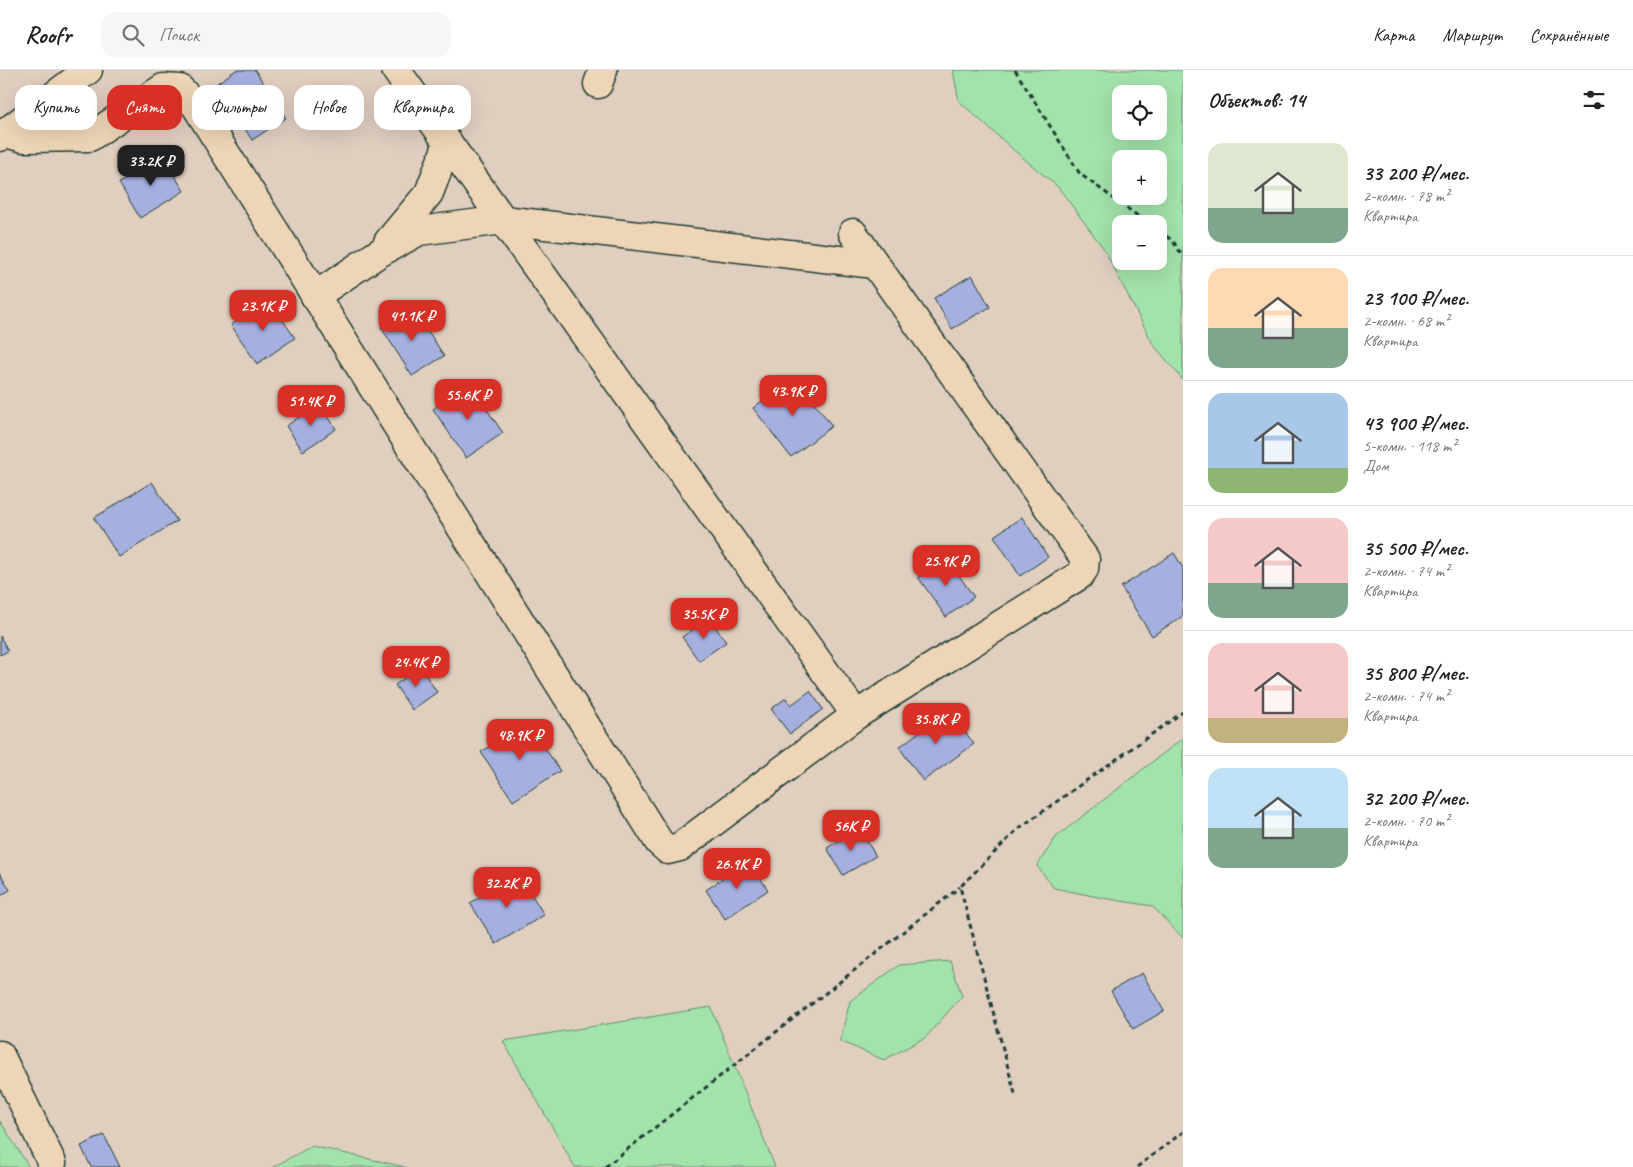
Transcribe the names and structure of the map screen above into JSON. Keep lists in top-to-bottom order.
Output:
{
  "page": {
    "header": "Roofr",
    "search": "Поиск",
    "nav": ["Карта", "Маршрут", "Сохранённые"],
    "heading": "Объектов: 14",
    "map_buttons": ["+", "−"],
    "chip": [
      "Купить",
      "Снять",
      "Фильтры",
      "Новое",
      "Квартира"
    ],
    "list": [
      {
        "name": "33 200 ₽/мес.",
        "note": "2-комн. · 78 m² · Квартира"
      },
      {
        "name": "23 100 ₽/мес.",
        "note": "2-комн. · 68 m² · Квартира"
      },
      {
        "name": "43 900 ₽/мес.",
        "note": "5-комн. · 118 m² · Дом"
      },
      {
        "name": "35 500 ₽/мес.",
        "note": "2-комн. · 74 m² · Квартира"
      },
      {
        "name": "35 800 ₽/мес.",
        "note": "2-комн. · 74 m² · Квартира"
      },
      {
        "name": "32 200 ₽/мес.",
        "note": "2-комн. · 70 m² · Квартира"
      }
    ],
    "price": [
      "33.2K ₽",
      "23.1K ₽",
      "41.1K ₽",
      "43.9K ₽",
      "55.6K ₽",
      "51.4K ₽",
      "25.9K ₽",
      "35.5K ₽",
      "24.4K ₽",
      "35.8K ₽",
      "48.9K ₽",
      "56K ₽",
      "26.9K ₽",
      "32.2K ₽"
    ]
  }
}
